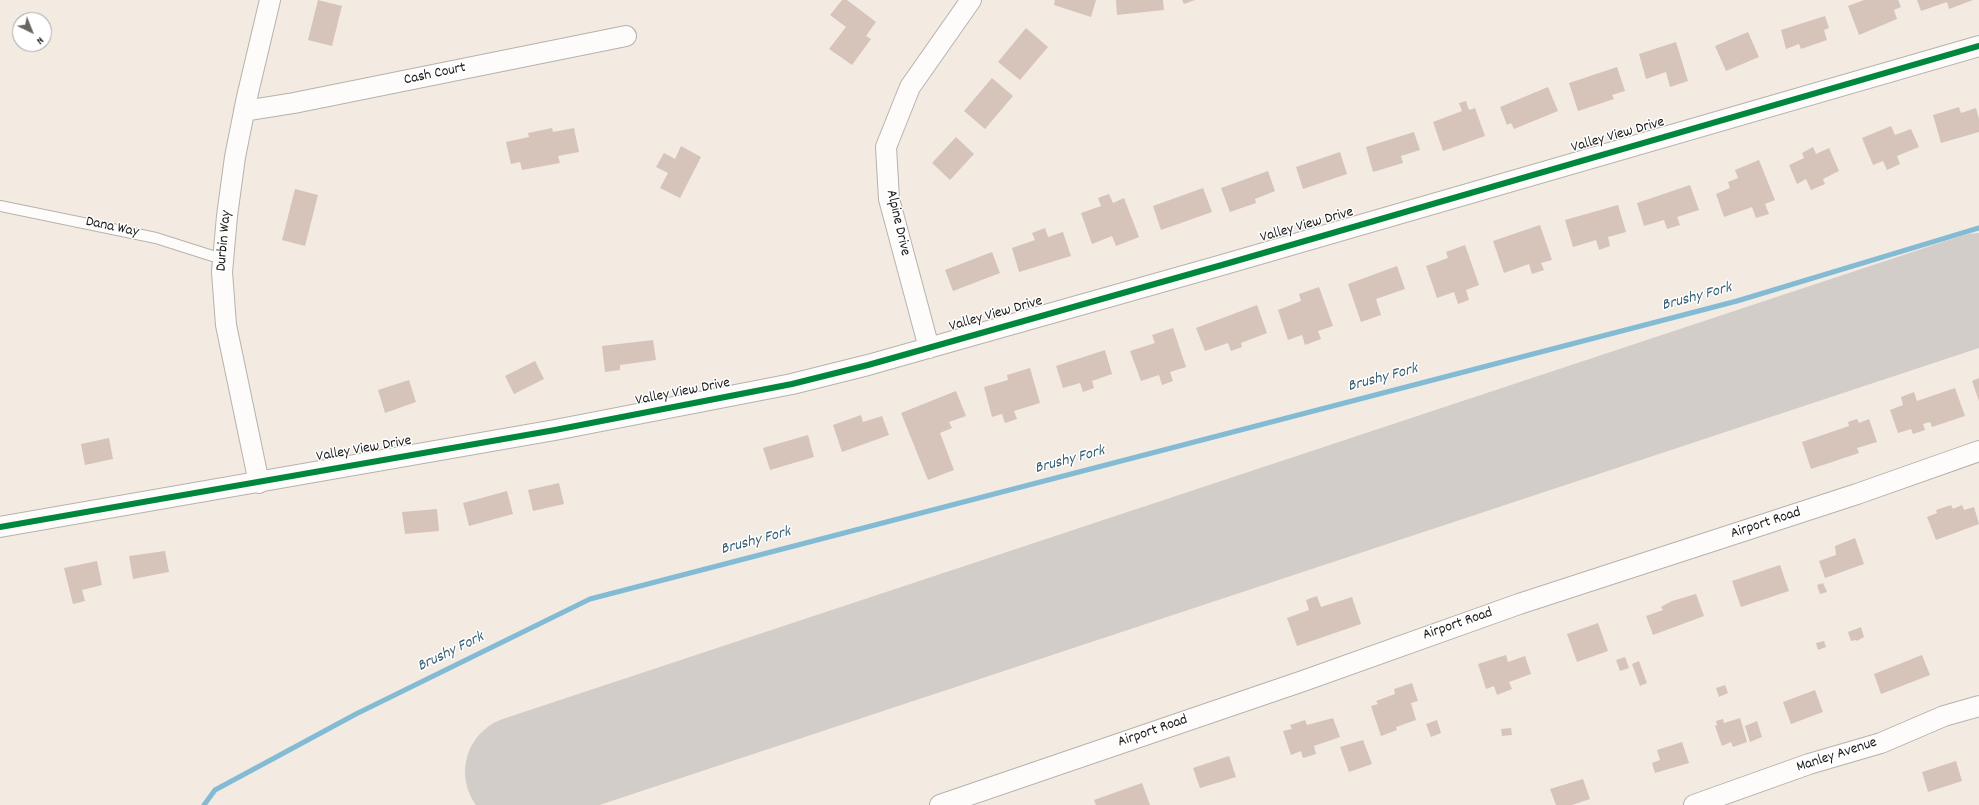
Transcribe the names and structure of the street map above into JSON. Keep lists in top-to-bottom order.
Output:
{
  "streets": {
    "street": [
      "Cash Court",
      "Valley View Drive",
      "Alpine Drive",
      "Durbin Way",
      "Airport Road",
      "Manley Avenue"
    ],
    "lane": ["Dana Way"]
  },
  "crossings": [
    ["Cash Court", "Durbin Way"],
    ["Valley View Drive", "Alpine Drive"],
    ["Valley View Drive", "Durbin Way"],
    ["Dana Way", "Durbin Way"]
  ],
  "water": ["Brushy Fork"],
  "north": "bottom right"
}
